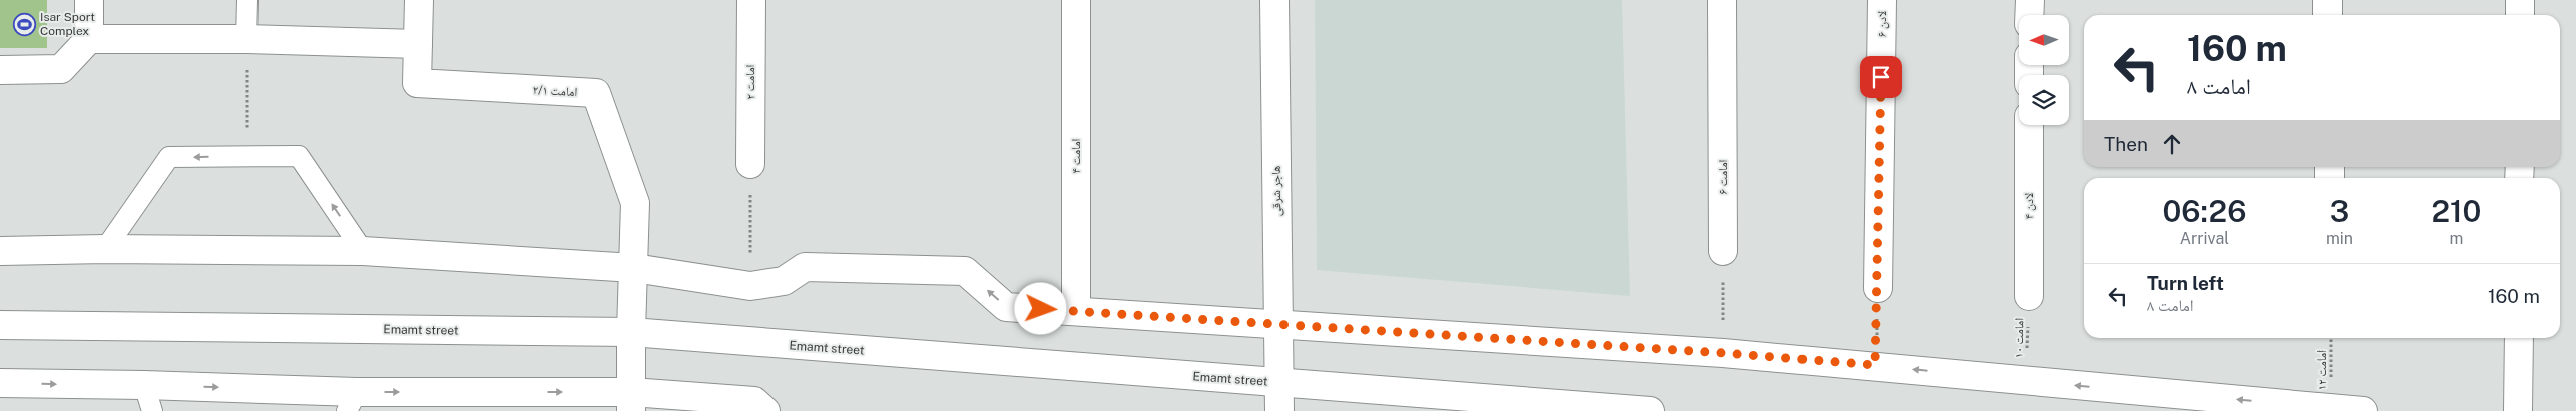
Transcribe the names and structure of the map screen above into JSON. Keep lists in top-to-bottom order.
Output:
{
  "streets": {
    "street": [
      "لادن ۶",
      "امامت ۲",
      "امامت ۲/۱",
      "امامت ۴",
      "امامت ۶",
      "هاجر شرقی",
      "لادن ۴",
      "Emamt street"
    ],
    "path": ["امامت ۱۰", "امامت ۱۲"]
  },
  "crossings": [
    ["هاجر شرقی", "Emamt street"],
    ["لادن ۴", "امامت ۱۰"]
  ],
  "places": {
    "sports": ["Isar Sport Complex"]
  },
  "north": "left",
  "page": {
    "turn": ["160 m", "امامت ۸"],
    "then": "Then",
    "eta": [
      "06:26",
      "Arrival",
      "3",
      "min",
      "210",
      "m"
    ],
    "list": [
      {
        "name": "Turn left",
        "note": "امامت ۸",
        "value": "160 m"
      }
    ]
  }
}
